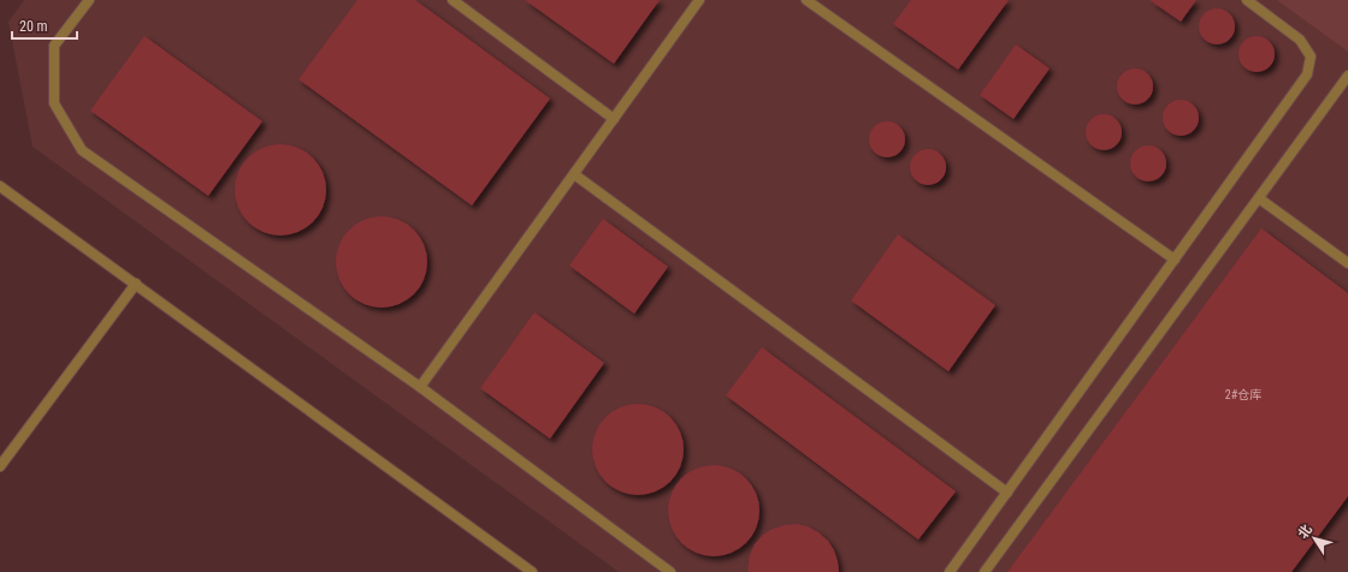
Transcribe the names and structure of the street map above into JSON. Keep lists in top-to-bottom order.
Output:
{
  "house_numbers": ["2#仓库"],
  "scale_bar": "20 m",
  "north": "top left"
}
